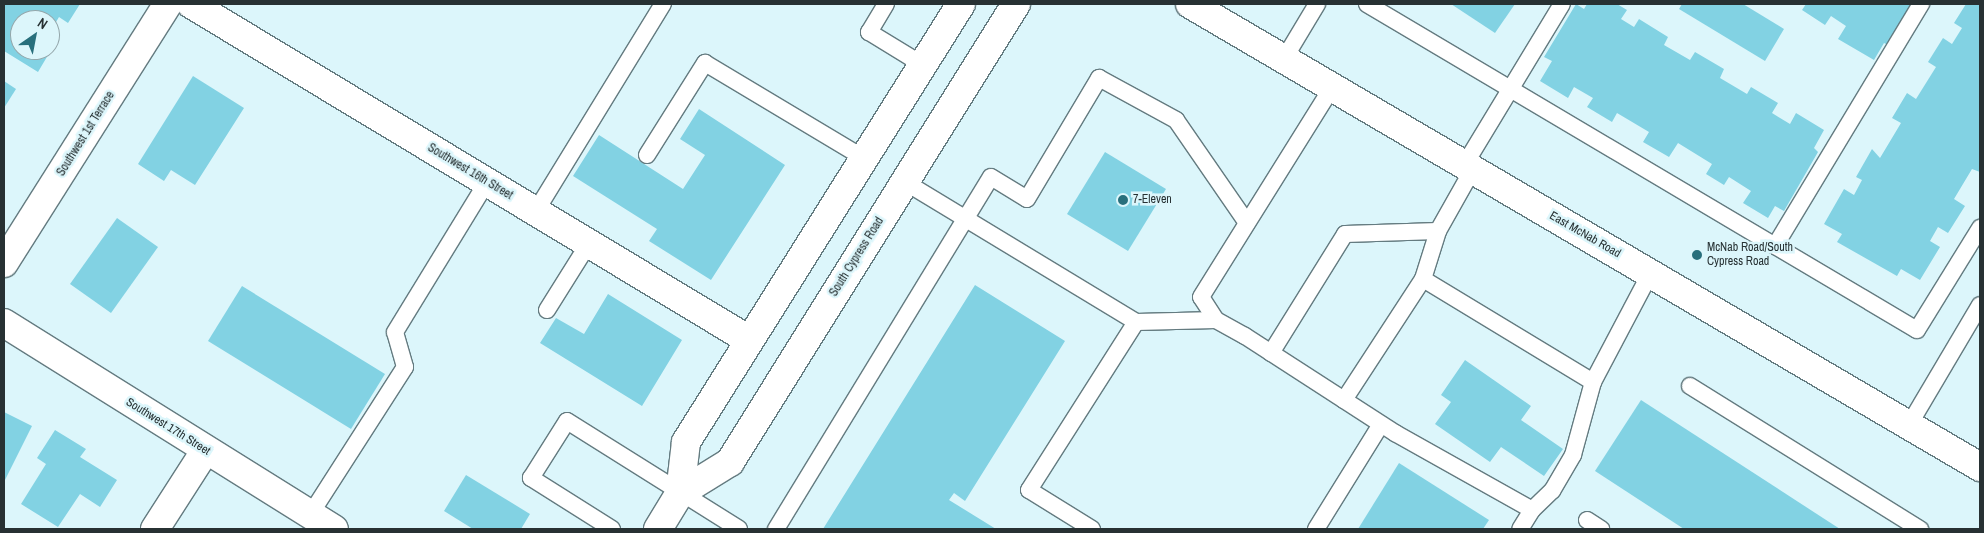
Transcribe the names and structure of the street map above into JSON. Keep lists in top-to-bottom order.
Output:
{
  "streets": {
    "street": [
      "Southwest 1st Terrace",
      "Southwest 16th Street",
      "East McNab Road",
      "South Cypress Road",
      "Southwest 17th Street"
    ]
  },
  "crossings": [
    ["Southwest 16th Street", "South Cypress Road"]
  ],
  "places": ["7-Eleven", "McNab Road/South Cypress Road"],
  "north": "top right"
}
